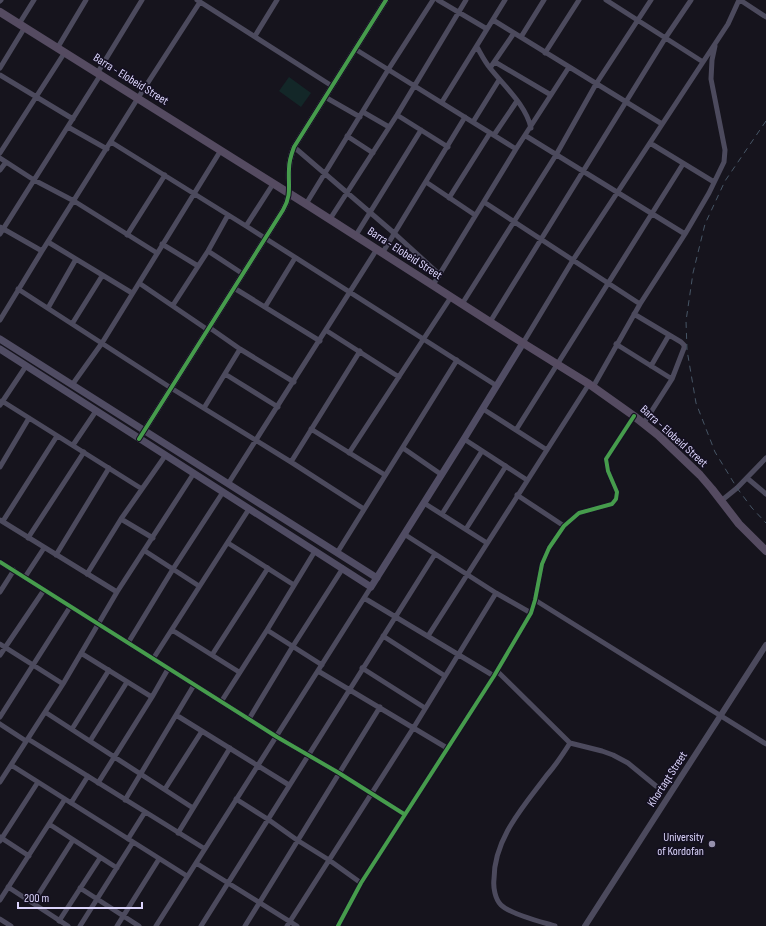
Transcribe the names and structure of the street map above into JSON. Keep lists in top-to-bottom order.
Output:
{
  "streets": {
    "main road": ["Barra - Elobeid Street"],
    "street": ["Khortaqt Street"]
  },
  "places": ["University of Kordofan"],
  "scale_bar": "200 m"
}
